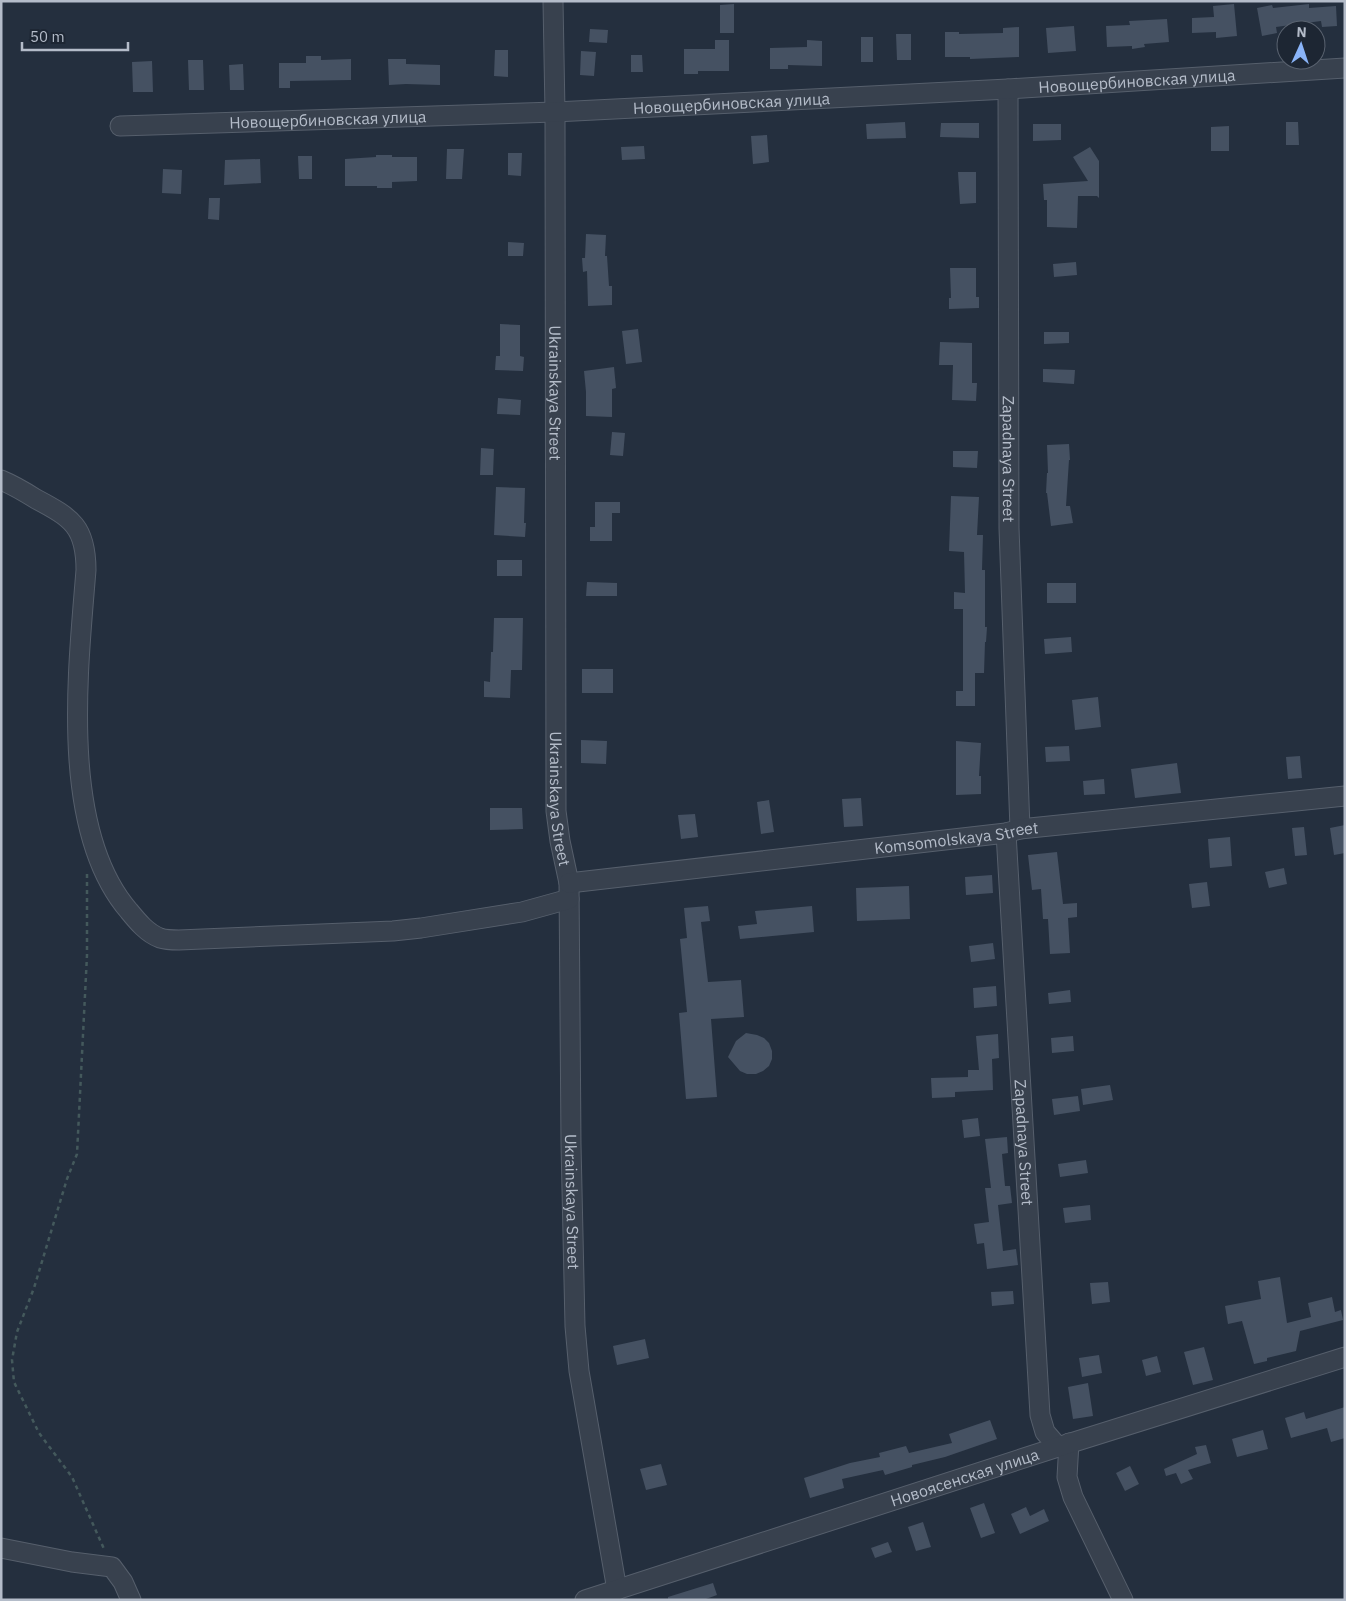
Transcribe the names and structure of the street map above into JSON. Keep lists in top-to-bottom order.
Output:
{
  "streets": {
    "street": [
      "Новощербиновская улица",
      "Ukrainskaya Street",
      "Zapadnaya Street",
      "Komsomolskaya Street",
      "Новоясенская улица"
    ]
  },
  "crossings": [
    ["Новощербиновская улица", "Ukrainskaya Street"],
    ["Новощербиновская улица", "Zapadnaya Street"],
    ["Ukrainskaya Street", "Komsomolskaya Street"],
    ["Ukrainskaya Street", "Новоясенская улица"],
    ["Zapadnaya Street", "Komsomolskaya Street"],
    ["Zapadnaya Street", "Новоясенская улица"]
  ],
  "scale_bar": "50 m",
  "north": "top"
}
